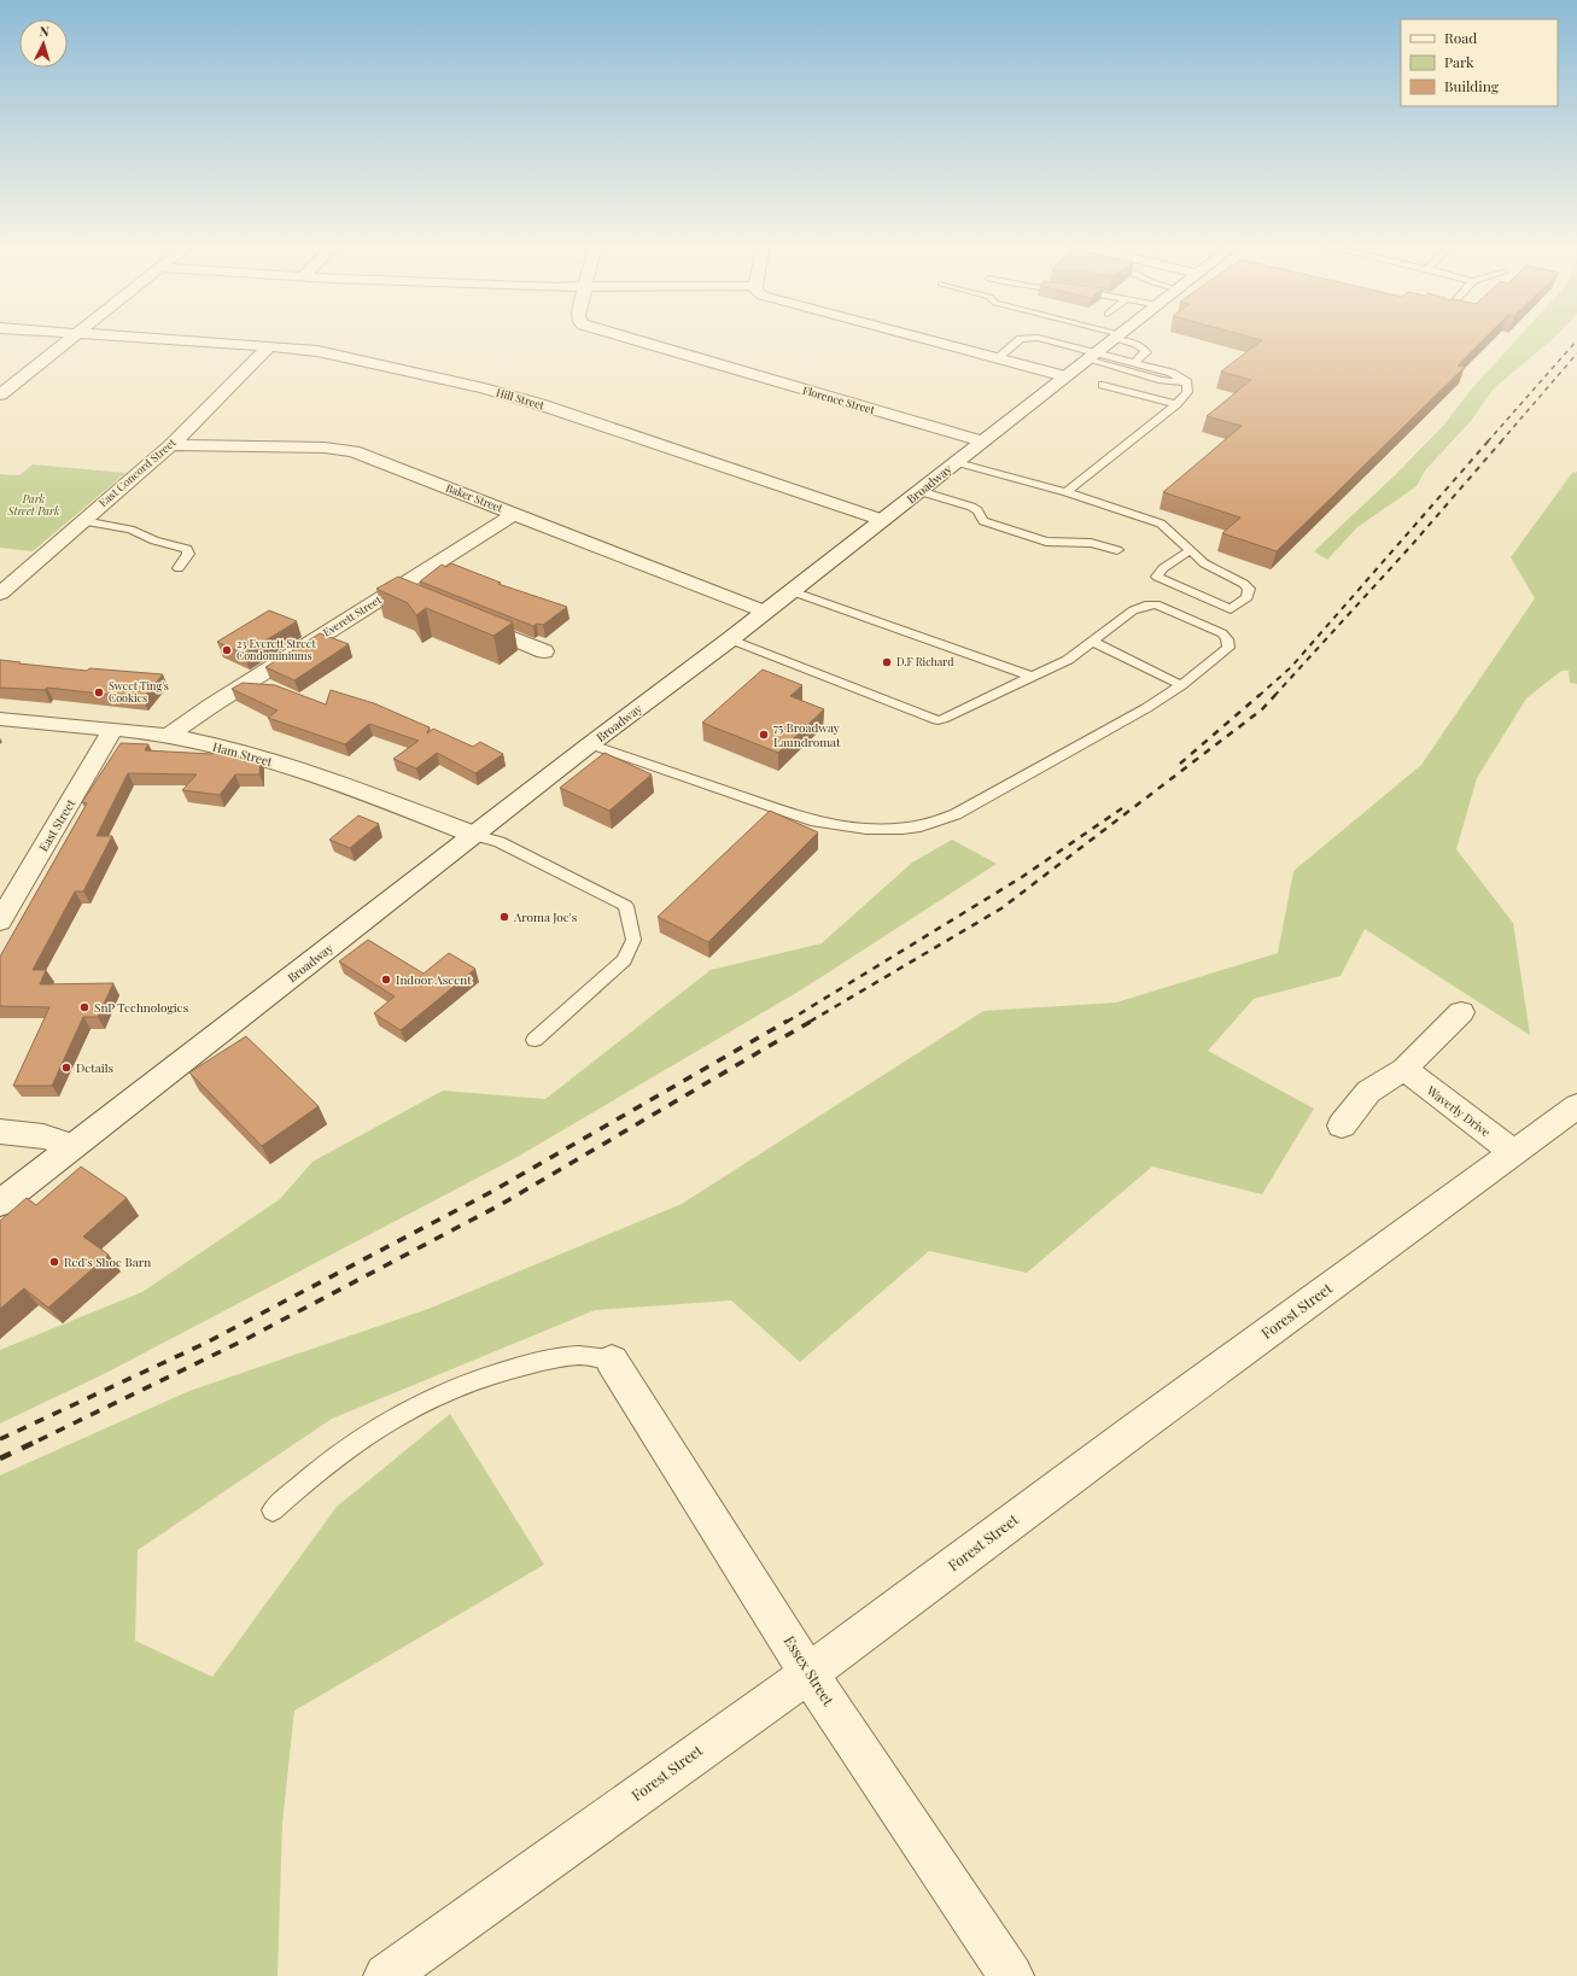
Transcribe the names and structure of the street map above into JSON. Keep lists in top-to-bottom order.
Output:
{
  "streets": {
    "street": [
      "Hill Street",
      "Florence Street",
      "East Concord Street",
      "Broadway",
      "Baker Street",
      "Everett Street",
      "Ham Street",
      "East Street",
      "Waverly Drive",
      "Forest Street",
      "Essex Street"
    ]
  },
  "crossings": [
    ["Hill Street", "East Concord Street"],
    ["Hill Street", "Broadway"],
    ["Florence Street", "Broadway"],
    ["East Concord Street", "Baker Street"],
    ["Broadway", "Baker Street"],
    ["Broadway", "Ham Street"],
    ["Baker Street", "Everett Street"],
    ["Everett Street", "Ham Street"],
    ["Ham Street", "East Street"],
    ["Waverly Drive", "Forest Street"],
    ["Forest Street", "Essex Street"]
  ],
  "parks": ["Park Street Park"],
  "places": [
    "23 Everett Street Condominiums",
    "D.F Richard",
    "Sweet Ting's Cookies",
    "75 Broadway Laundromat",
    "Aroma Joe's",
    "Indoor Ascent",
    "SnP Technologies",
    "Details",
    "Red's Shoe Barn"
  ],
  "legend": ["Road", "Park", "Building"],
  "north": "top"
}
